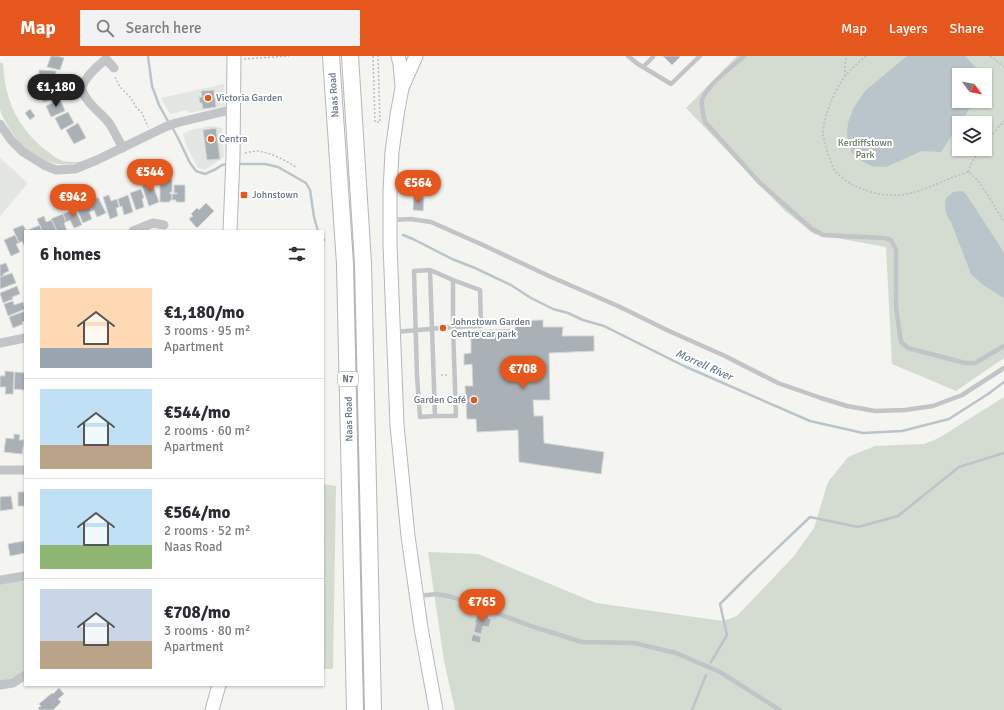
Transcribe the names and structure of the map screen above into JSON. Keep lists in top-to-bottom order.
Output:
{
  "streets": {
    "highway": ["Naas Road", "N7"]
  },
  "water": ["Morrell River"],
  "parks": ["Kerdiffstown Park"],
  "places": {
    "other": [
      "Victoria Garden",
      "Centra",
      "Johnstown Garden Centre car park",
      "Garden Café"
    ],
    "transit": ["Johnstown"]
  },
  "north": "bottom right",
  "page": {
    "header": "Map",
    "search": "Search here",
    "nav": ["Map", "Layers", "Share"],
    "price": [
      "€1,180",
      "€544",
      "€564",
      "€942",
      "€708",
      "€765"
    ],
    "heading": "6 homes",
    "list": [
      {
        "name": "€1,180/mo",
        "note": "3 rooms · 95 m² · Apartment"
      },
      {
        "name": "€544/mo",
        "note": "2 rooms · 60 m² · Apartment"
      },
      {
        "name": "€564/mo",
        "note": "2 rooms · 52 m² · Naas Road"
      },
      {
        "name": "€708/mo",
        "note": "3 rooms · 80 m² · Apartment"
      }
    ]
  }
}
